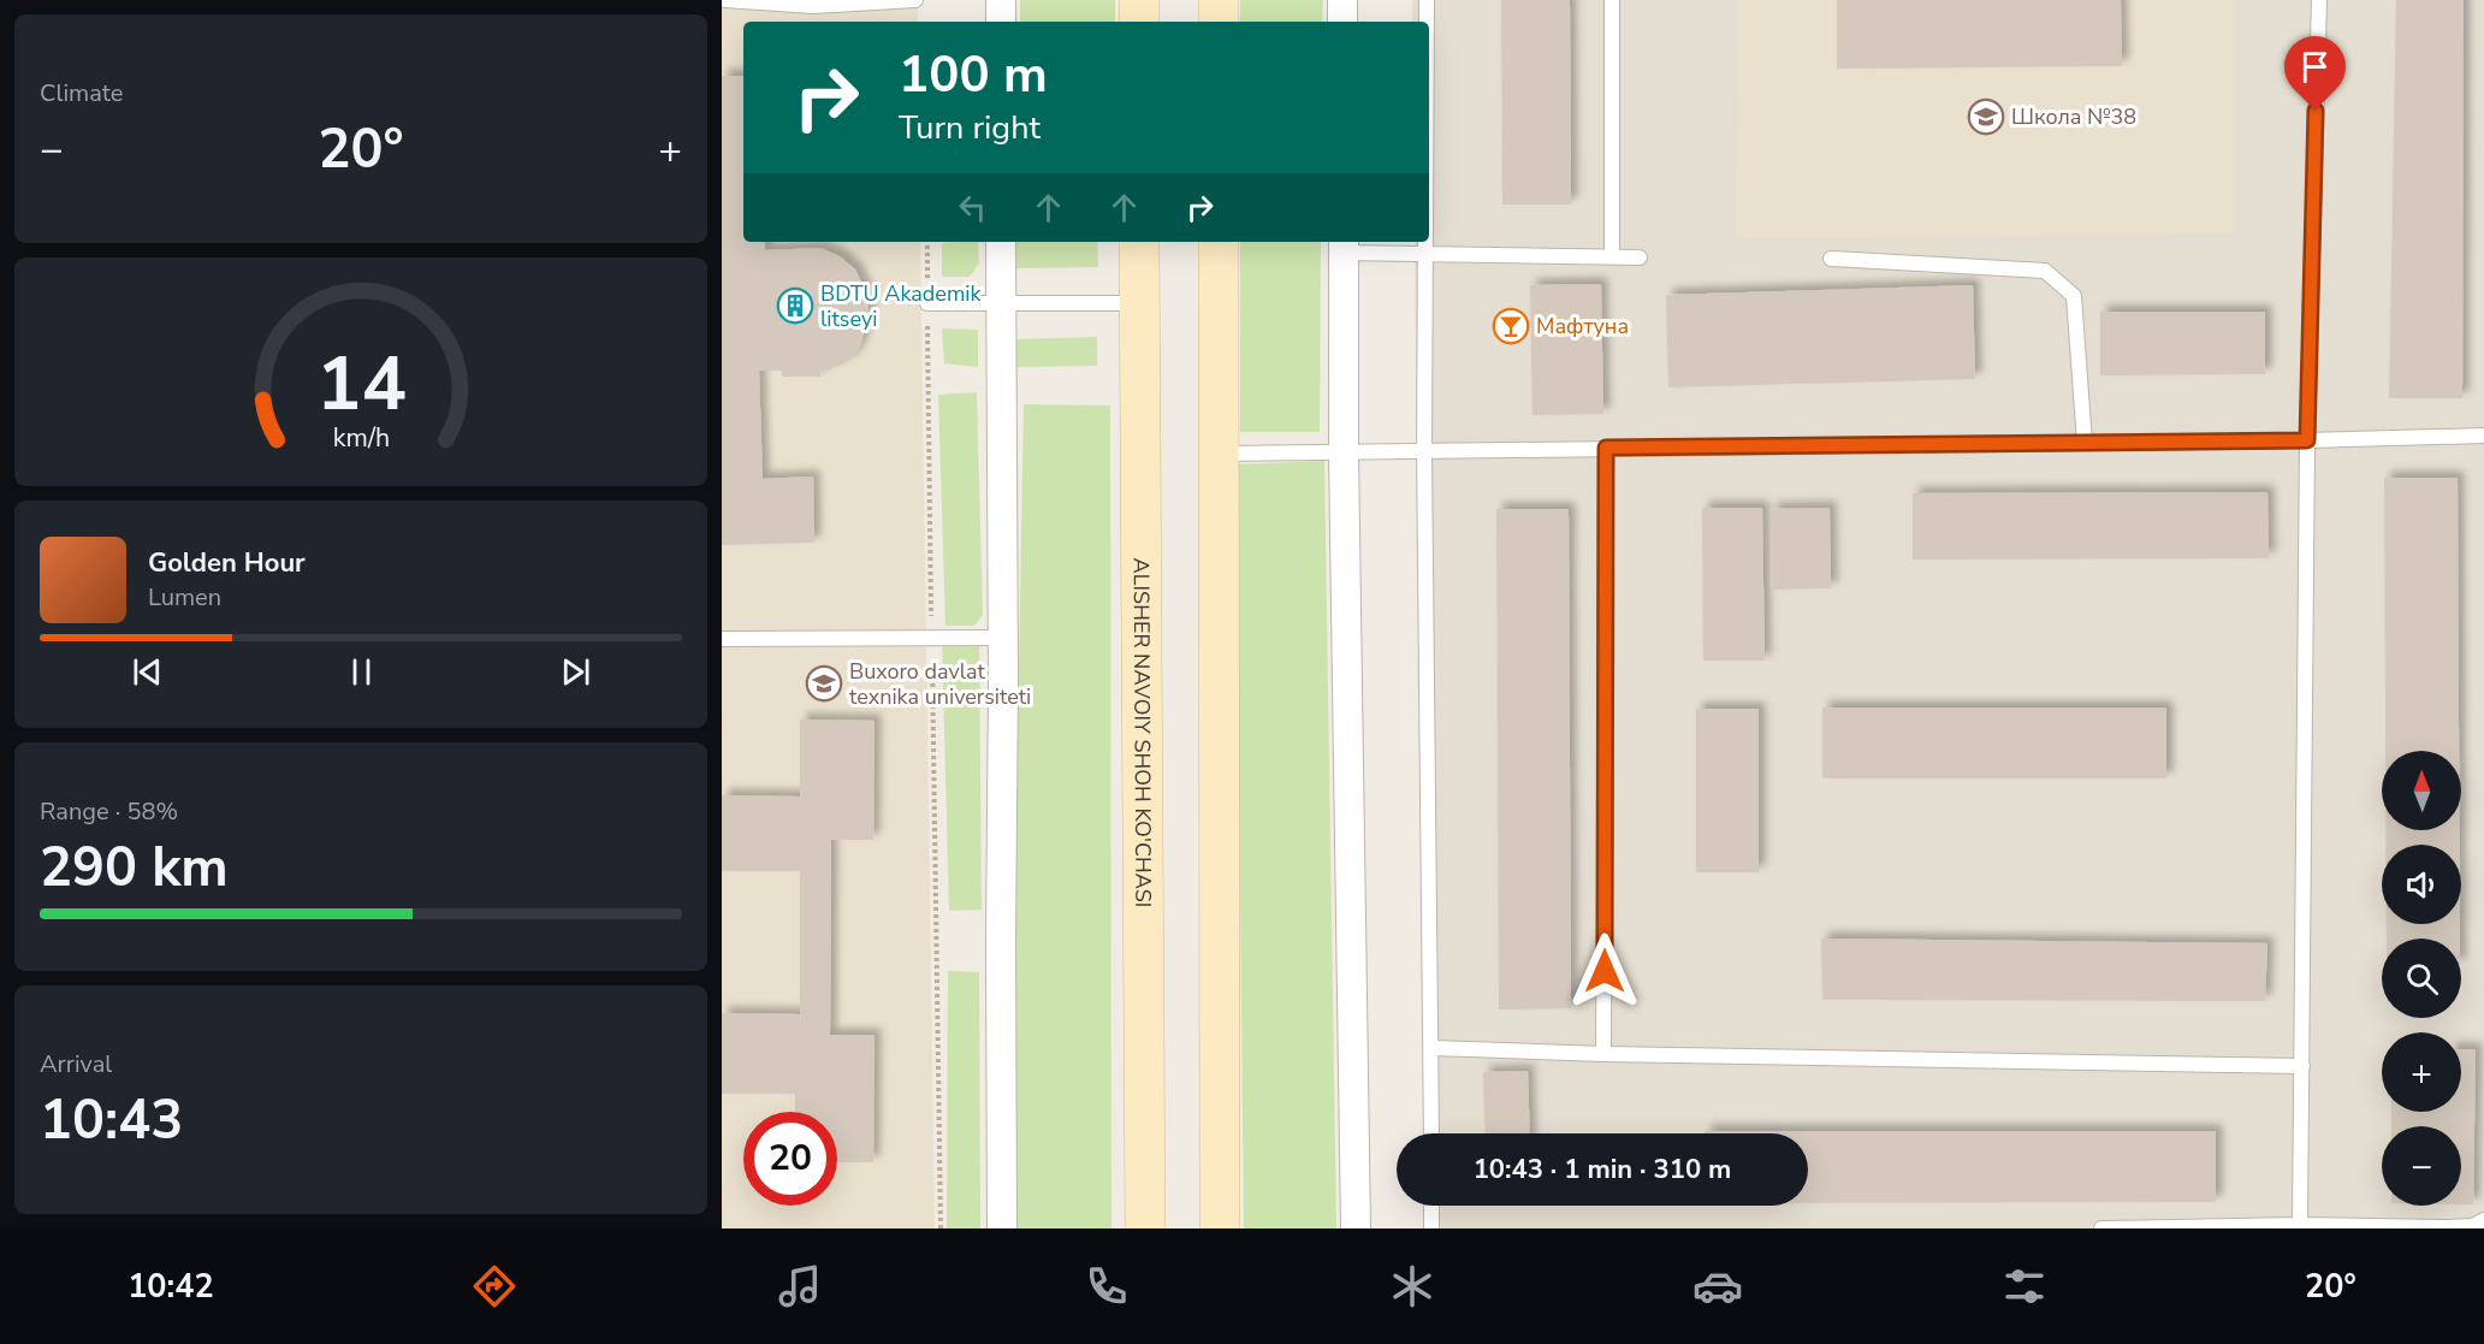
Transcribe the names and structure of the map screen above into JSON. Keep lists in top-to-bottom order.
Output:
{
  "streets": {
    "main road": ["ALISHER NAVOIY SHOH KO'CHASI"]
  },
  "places": {
    "school or university": ["Школа №38", "Buxoro davlat texnika universiteti"],
    "building": ["BDTU Akademik litseyi"],
    "bar": ["Мафтуна"]
  },
  "north": "top",
  "page": {
    "tile": [
      "Climate",
      ["Range · 58%", "290 km"],
      ["Arrival", "10:43"]
    ],
    "turn": ["100 m", "Turn right"],
    "heat": ["−", "20°", "+"],
    "song": ["Golden Hour", "Lumen"],
    "map_buttons": ["+", "−"],
    "limit": "20",
    "trip": "10:43 · 1 min · 310 m",
    "tabs": ["10:42", "20°"],
    "gauge": ["14", "km/h"]
  }
}
